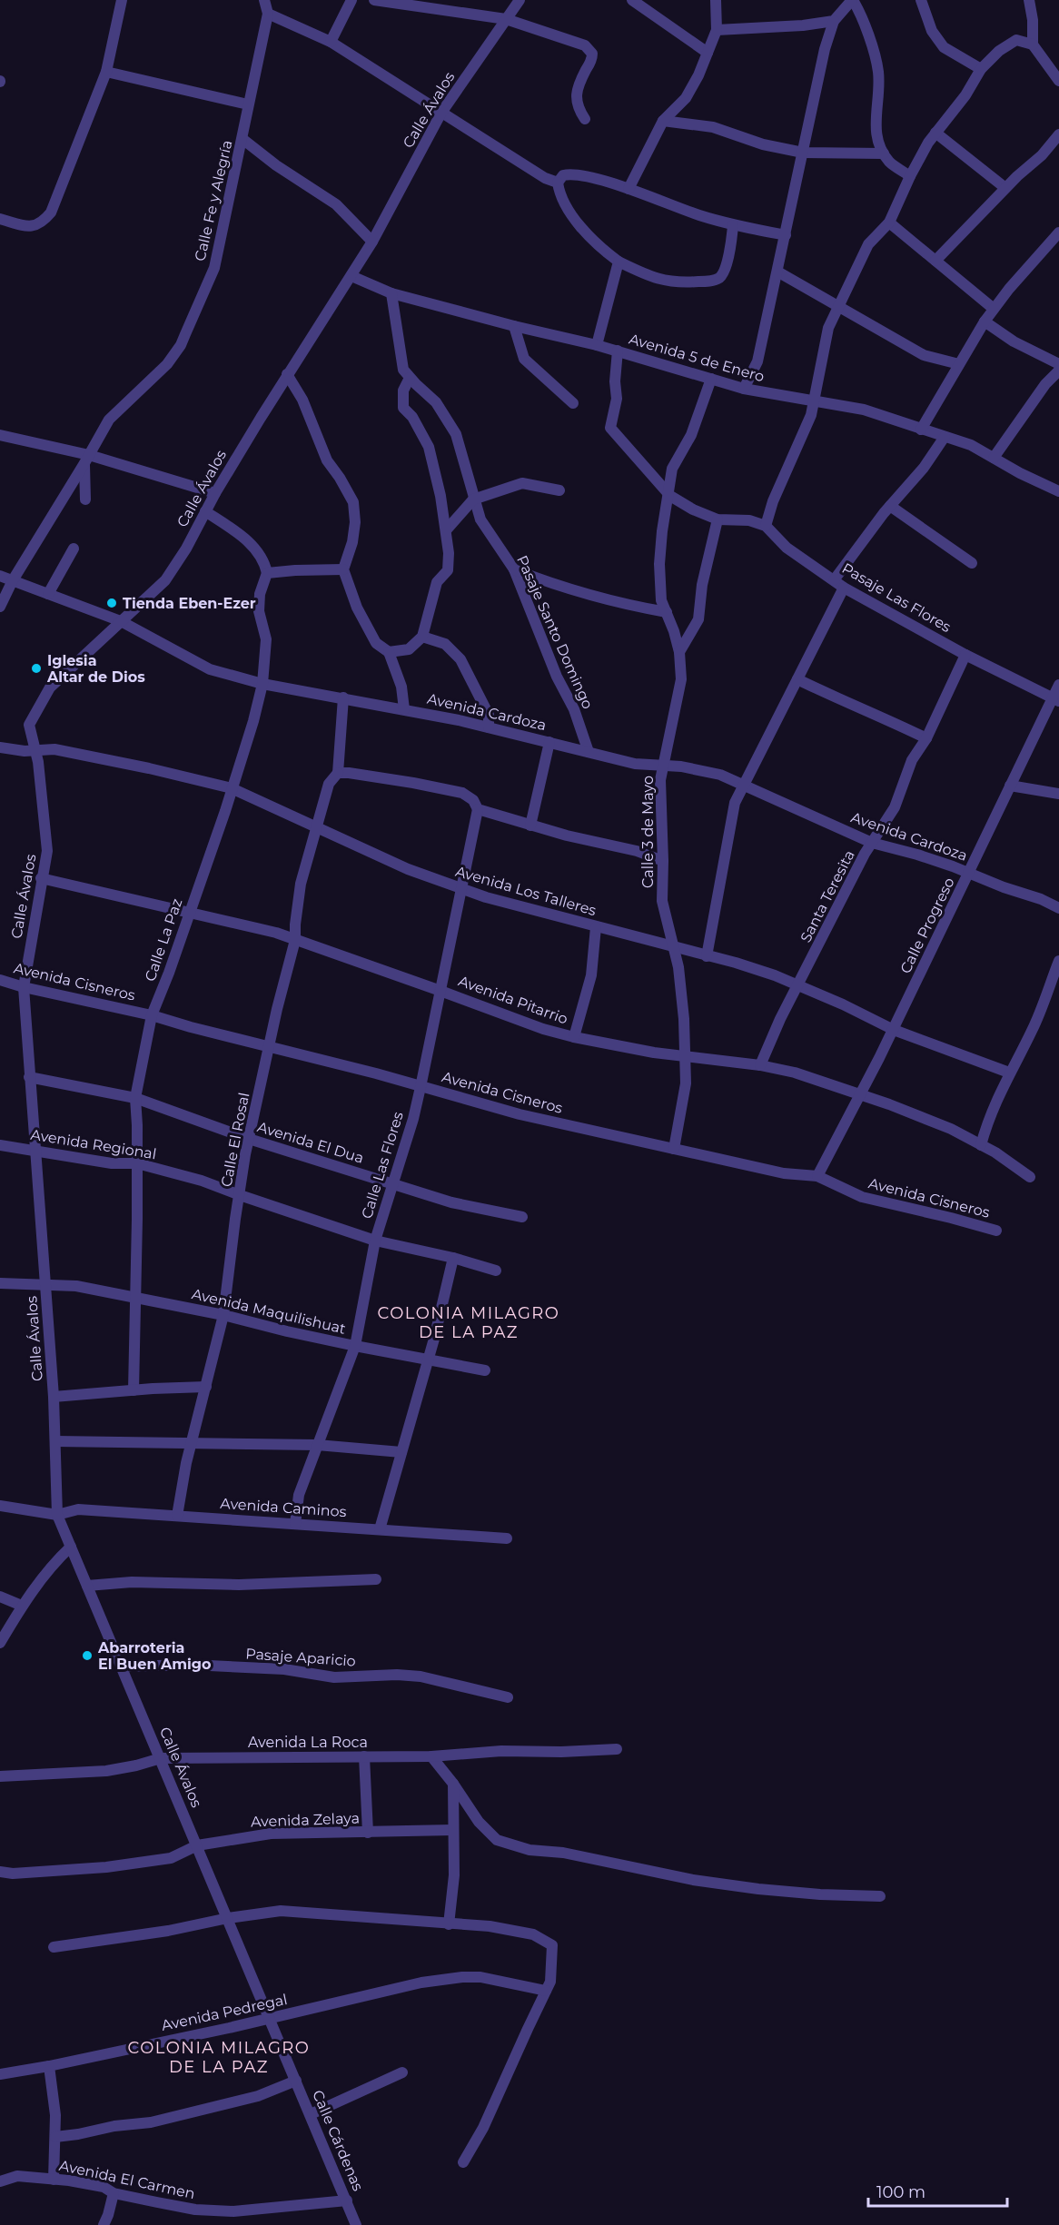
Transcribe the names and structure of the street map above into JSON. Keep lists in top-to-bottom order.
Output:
{
  "streets": {
    "street": [
      "Calle Ávalos",
      "Calle Fe y Alegría",
      "Avenida 5 de Enero",
      "Pasaje Las Flores",
      "Pasaje Santo Domingo",
      "Avenida Cardoza",
      "Calle 3 de Mayo",
      "Avenida Los Talleres",
      "Santa Teresita",
      "Calle Progreso",
      "Calle La Paz",
      "Avenida Cisneros",
      "Avenida Pitarrio",
      "Calle El Rosal",
      "Avenida El Dua",
      "Avenida Regional",
      "Calle Las Flores",
      "Avenida Maquilishuat",
      "Avenida Caminos",
      "Pasaje Aparicio",
      "Avenida La Roca",
      "Avenida Zelaya",
      "Avenida Pedregal",
      "Calle Cárdenas",
      "Avenida El Carmen"
    ]
  },
  "crossings": [
    ["Calle Ávalos", "Avenida 5 de Enero"],
    ["Calle Ávalos", "Avenida Cardoza"],
    ["Calle Ávalos", "Avenida Los Talleres"],
    ["Calle Ávalos", "Avenida Cisneros"],
    ["Calle Ávalos", "Avenida Pitarrio"],
    ["Calle Ávalos", "Avenida El Dua"],
    ["Calle Ávalos", "Avenida Regional"],
    ["Calle Ávalos", "Avenida Maquilishuat"],
    ["Calle Ávalos", "Avenida Caminos"],
    ["Calle Ávalos", "Pasaje Aparicio"],
    ["Calle Ávalos", "Avenida La Roca"],
    ["Calle Ávalos", "Avenida Zelaya"],
    ["Calle Ávalos", "Calle Cárdenas"],
    ["Calle Fe y Alegría", "Avenida Cardoza"],
    ["Avenida 5 de Enero", "Pasaje Santo Domingo"],
    ["Avenida 5 de Enero", "Calle 3 de Mayo"],
    ["Pasaje Las Flores", "Santa Teresita"],
    ["Pasaje Las Flores", "Calle Progreso"],
    ["Pasaje Santo Domingo", "Avenida Cardoza"],
    ["Avenida Cardoza", "Calle 3 de Mayo"],
    ["Avenida Cardoza", "Santa Teresita"],
    ["Avenida Cardoza", "Calle Progreso"],
    ["Avenida Cardoza", "Calle La Paz"],
    ["Calle 3 de Mayo", "Avenida Los Talleres"],
    ["Calle 3 de Mayo", "Avenida Cisneros"],
    ["Calle 3 de Mayo", "Avenida Pitarrio"],
    ["Avenida Los Talleres", "Santa Teresita"],
    ["Avenida Los Talleres", "Calle Progreso"],
    ["Avenida Los Talleres", "Calle La Paz"],
    ["Avenida Los Talleres", "Calle El Rosal"],
    ["Avenida Los Talleres", "Calle Las Flores"],
    ["Santa Teresita", "Avenida Pitarrio"],
    ["Calle Progreso", "Avenida Cisneros"],
    ["Calle Progreso", "Avenida Pitarrio"],
    ["Calle La Paz", "Avenida Cisneros"],
    ["Calle La Paz", "Avenida Pitarrio"],
    ["Calle La Paz", "Avenida El Dua"],
    ["Calle La Paz", "Avenida Regional"],
    ["Calle La Paz", "Avenida Maquilishuat"],
    ["Avenida Cisneros", "Calle El Rosal"],
    ["Avenida Cisneros", "Calle Las Flores"],
    ["Avenida Pitarrio", "Calle El Rosal"],
    ["Avenida Pitarrio", "Calle Las Flores"],
    ["Calle El Rosal", "Avenida El Dua"],
    ["Calle El Rosal", "Avenida Regional"],
    ["Calle El Rosal", "Avenida Maquilishuat"],
    ["Calle El Rosal", "Avenida Caminos"],
    ["Avenida El Dua", "Calle Las Flores"],
    ["Avenida Regional", "Calle Las Flores"],
    ["Calle Las Flores", "Avenida Maquilishuat"],
    ["Calle Las Flores", "Avenida Caminos"],
    ["Avenida Pedregal", "Calle Cárdenas"],
    ["Calle Cárdenas", "Avenida El Carmen"]
  ],
  "districts": ["COLONIA MILAGRO DE LA PAZ", "COLONIA MILAGRO DE LA PAZ"],
  "places": ["Tienda Eben-Ezer", "Iglesia Altar de Dios", "Abarroteria El Buen Amigo"],
  "scale_bar": "100 m"
}
